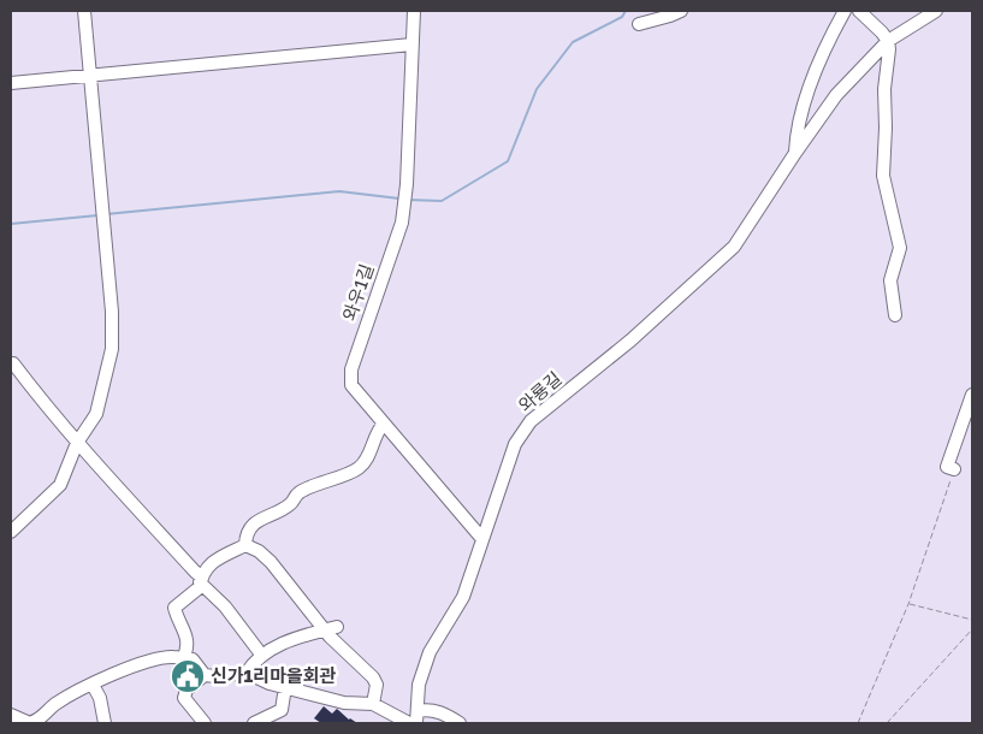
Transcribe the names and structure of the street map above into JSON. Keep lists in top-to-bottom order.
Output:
{
  "streets": {
    "street": ["와우1길", "와룡길"]
  },
  "crossings": [
    ["와우1길", "와룡길"]
  ],
  "places": {
    "public building": ["신가1리마을회관"]
  }
}
